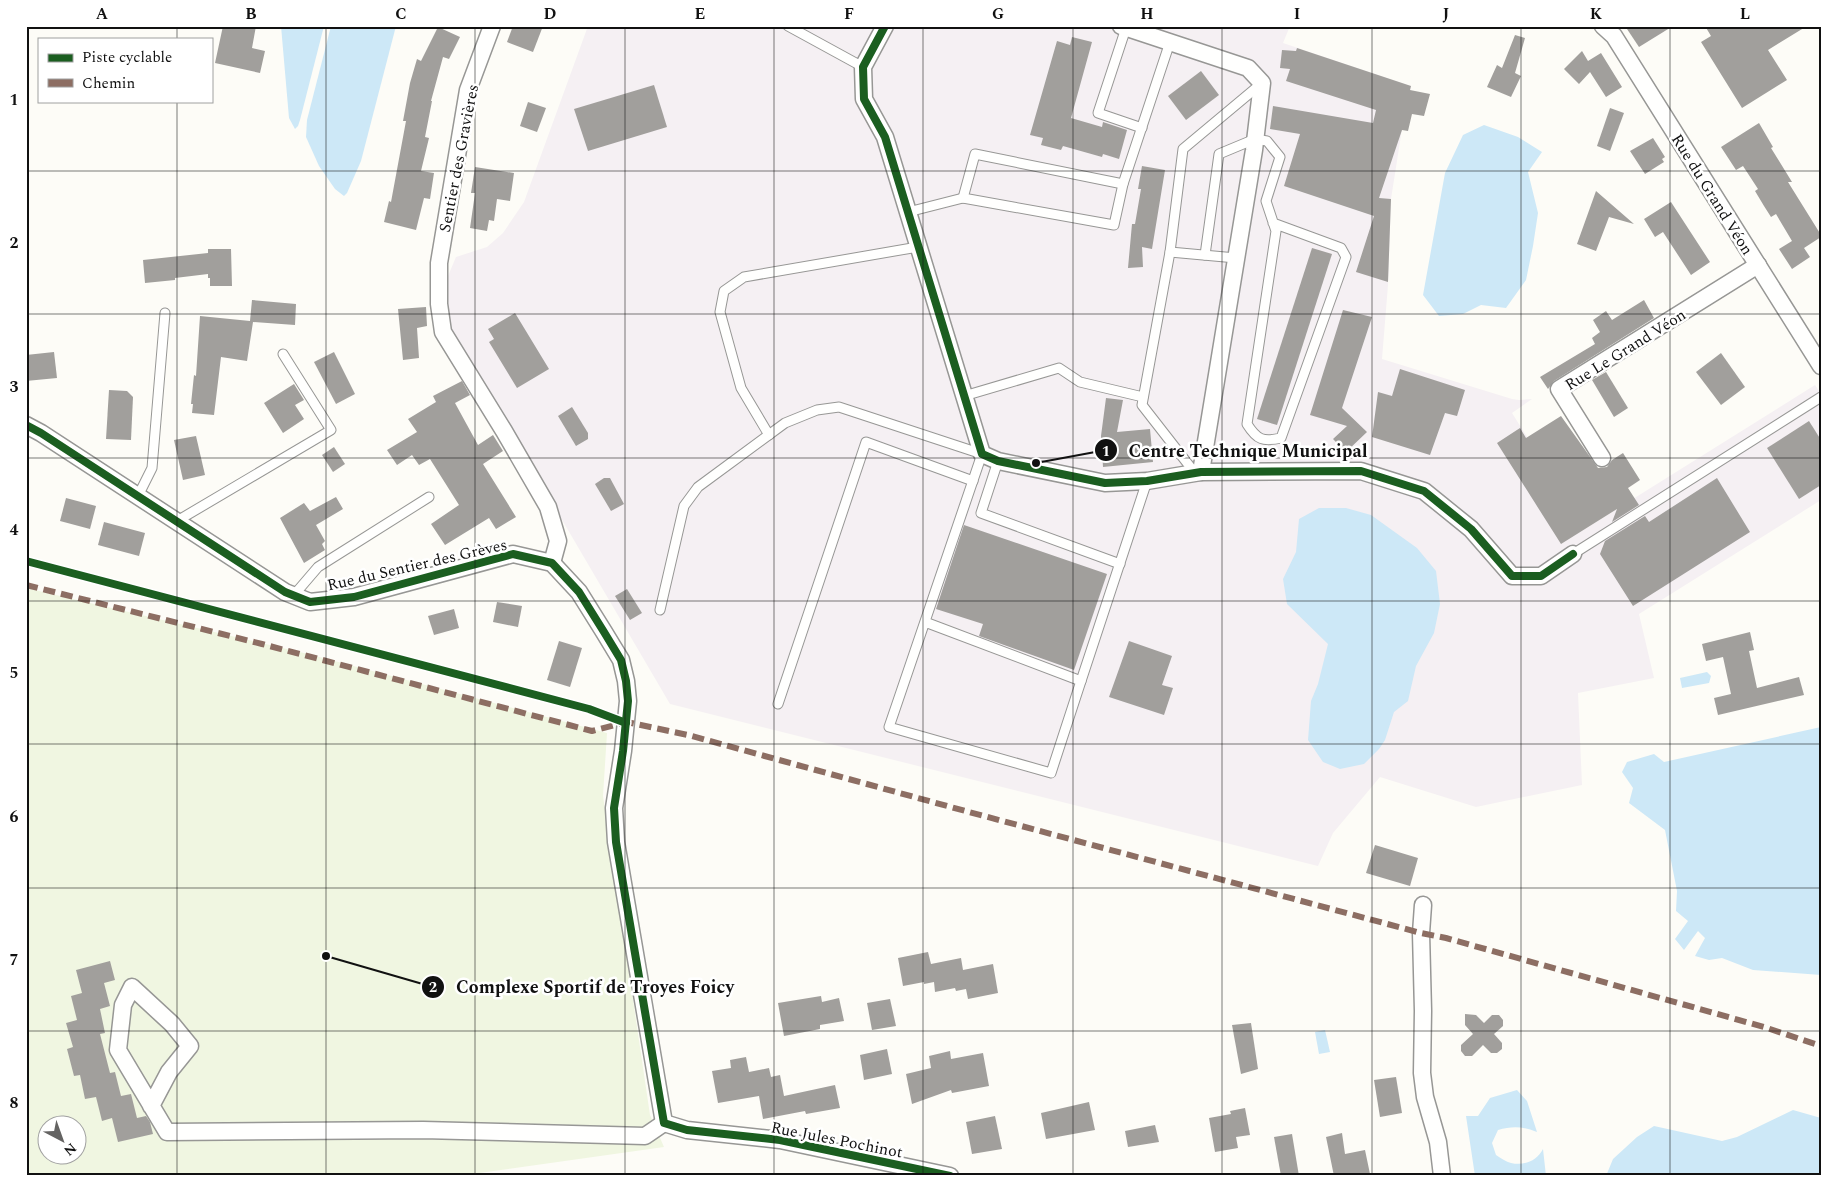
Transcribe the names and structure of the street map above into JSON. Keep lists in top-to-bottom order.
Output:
{
  "streets": {
    "street": [
      "Sentier des Gravières",
      "Rue du Grand Véon",
      "Rue Le Grand Véon",
      "Rue du Sentier des Grèves",
      "Rue Jules Pochinot"
    ]
  },
  "crossings": [
    ["Sentier des Gravières", "Rue du Sentier des Grèves"],
    ["Rue du Grand Véon", "Rue Le Grand Véon"]
  ],
  "places": ["Centre Technique Municipal", "Complexe Sportif de Troyes Foicy"],
  "legend": ["Piste cyclable", "Chemin"],
  "north": "bottom right",
  "grid": {
    "columns": [
      "A",
      "B",
      "C",
      "D",
      "E",
      "F",
      "G",
      "H",
      "I",
      "J",
      "K",
      "L"
    ],
    "rows": [
      "1",
      "2",
      "3",
      "4",
      "5",
      "6",
      "7",
      "8"
    ]
  }
}
